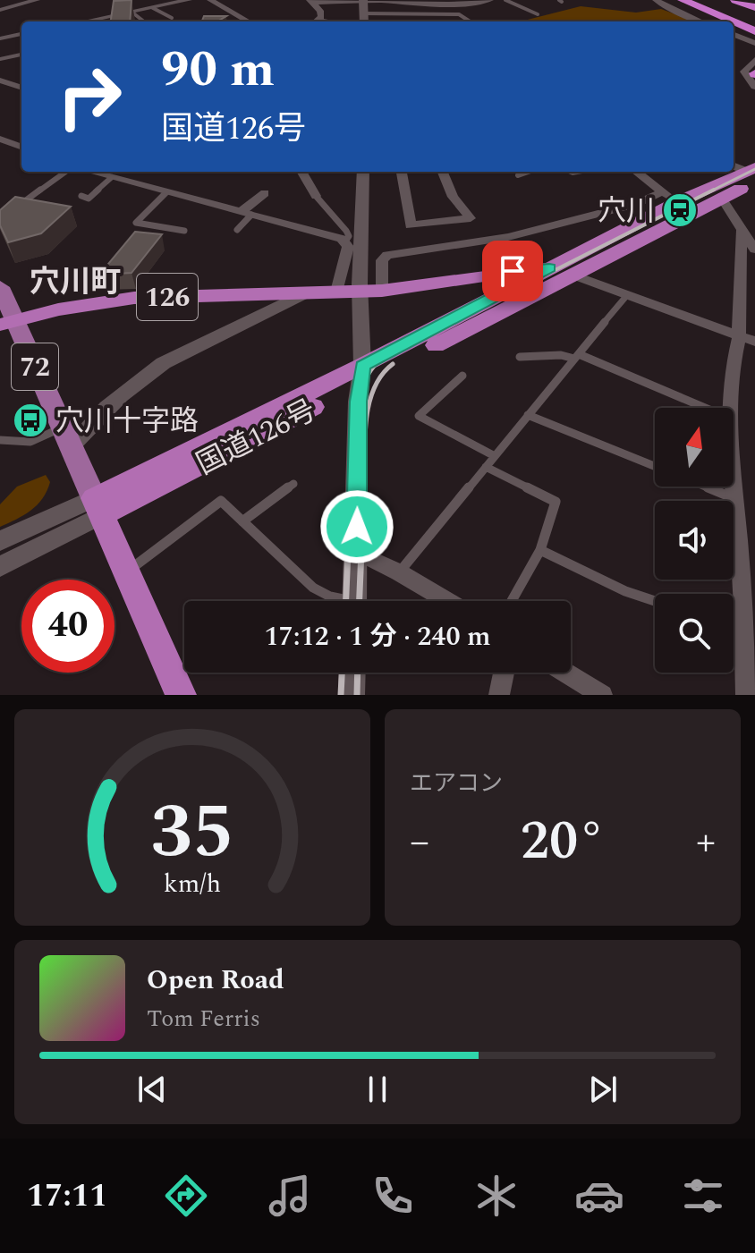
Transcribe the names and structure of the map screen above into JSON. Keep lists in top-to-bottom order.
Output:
{
  "streets": {
    "highway": ["126", "国道126号"],
    "main road": ["72"]
  },
  "crossings": [
    ["72", "国道126号"]
  ],
  "districts": ["穴川町"],
  "places": {
    "station": ["穴川"],
    "bus stop": ["穴川十字路"]
  },
  "north": "top",
  "page": {
    "turn": ["90 m", "国道126号"],
    "limit": "40",
    "trip": "17:12 · 1 分 · 240 m",
    "tile": "エアコン",
    "heat": ["−", "20°", "+"],
    "song": ["Open Road", "Tom Ferris"],
    "tabs": "17:11",
    "gauge": ["35", "km/h"]
  }
}
